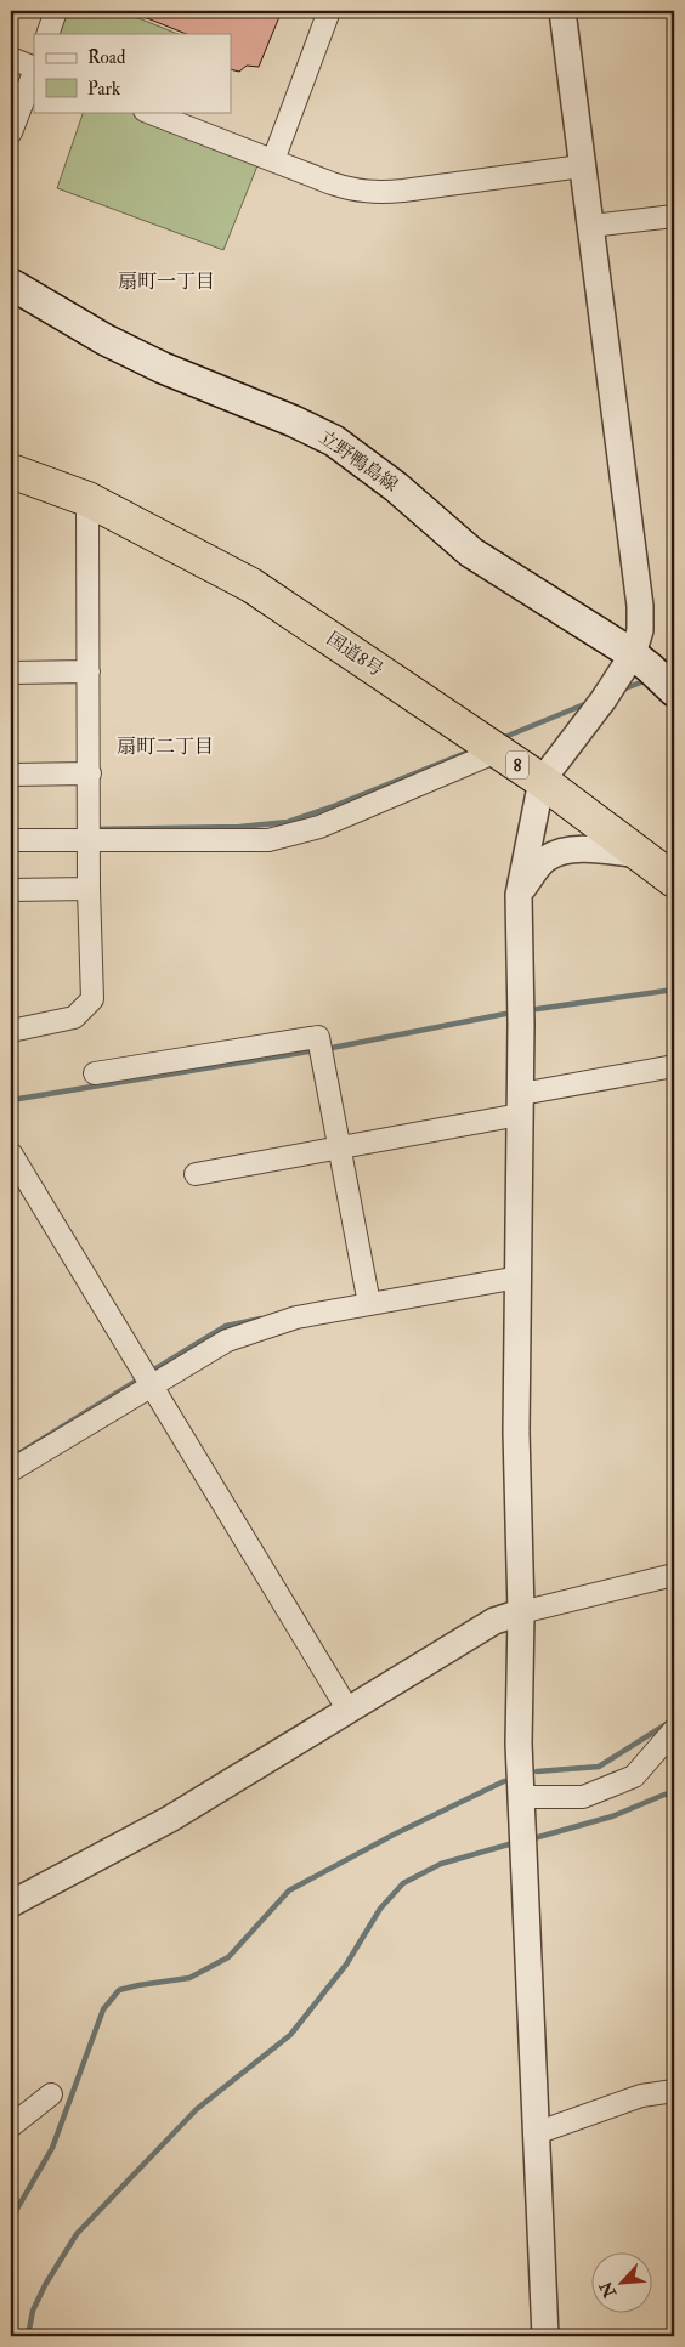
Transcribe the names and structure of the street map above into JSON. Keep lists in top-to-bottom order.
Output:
{
  "streets": {
    "highway": ["国道8号", "8"],
    "main road": ["立野鴨島線"]
  },
  "districts": ["扇町一丁目", "扇町二丁目"],
  "legend": ["Road", "Park"],
  "north": "bottom left"
}
